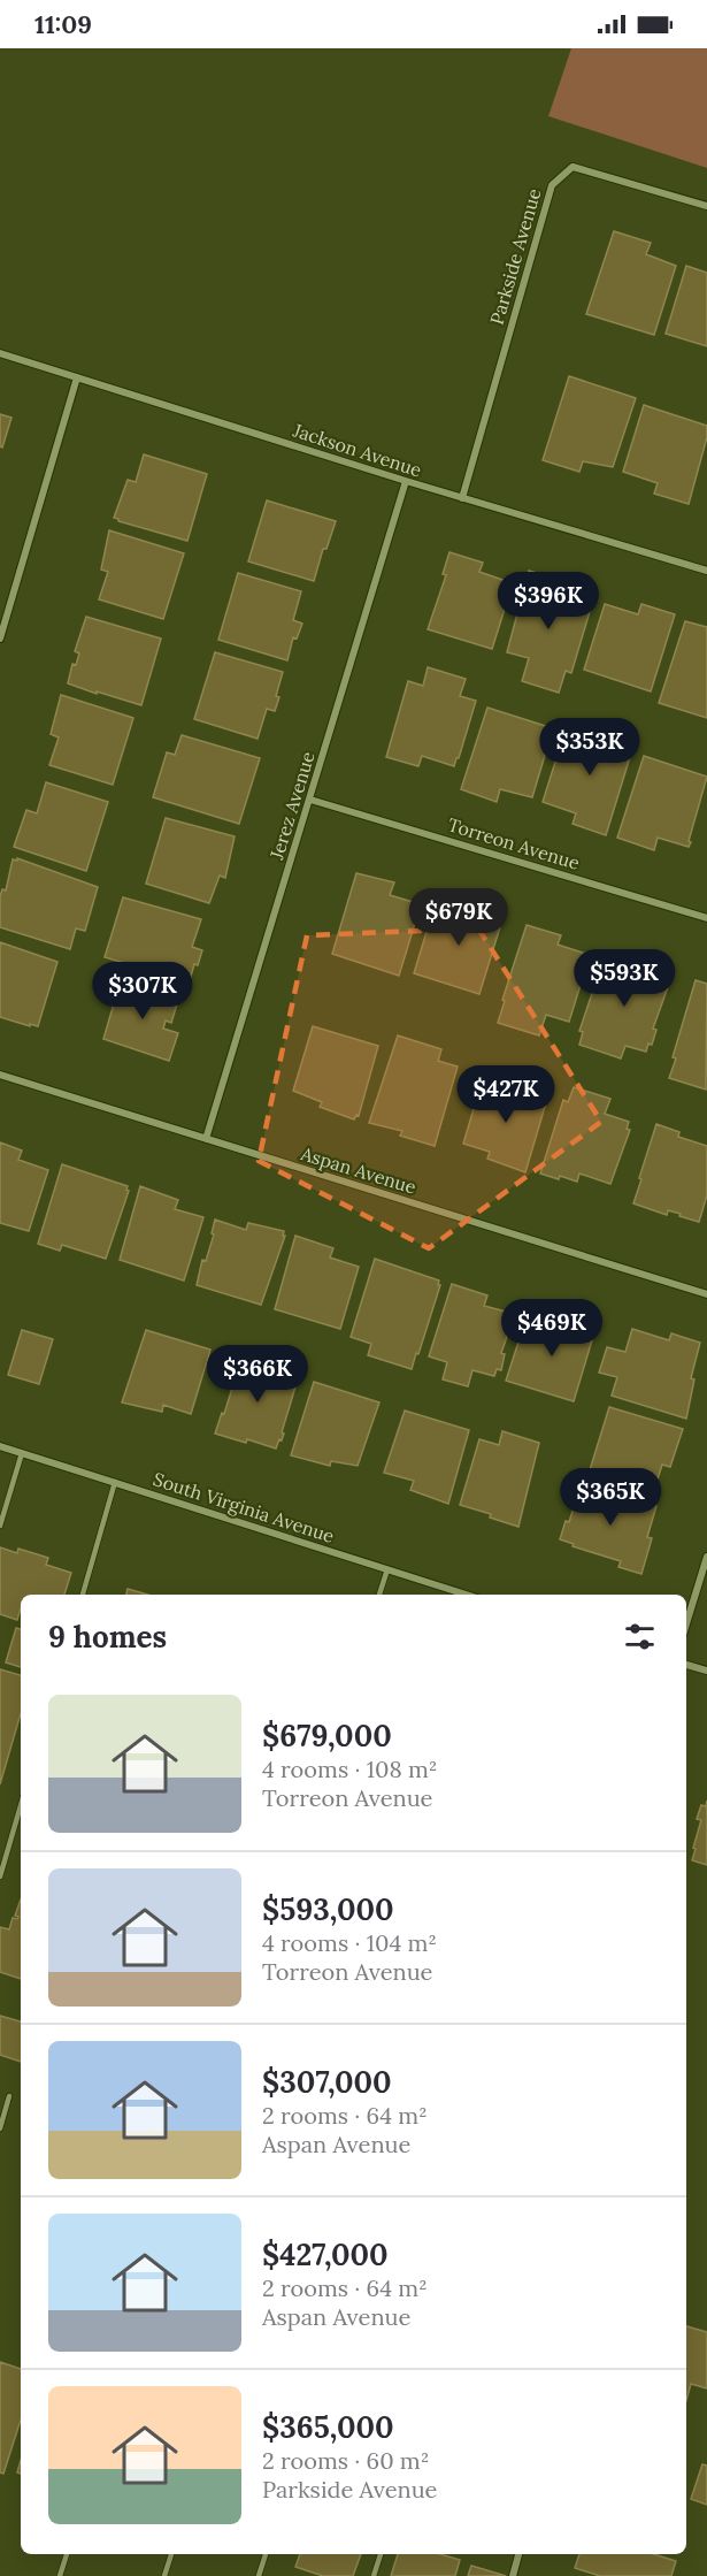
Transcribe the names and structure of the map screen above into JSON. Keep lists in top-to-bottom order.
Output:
{
  "streets": {
    "street": [
      "Parkside Avenue",
      "Jackson Avenue",
      "Jerez Avenue",
      "Torreon Avenue",
      "Aspan Avenue",
      "South Virginia Avenue"
    ]
  },
  "crossings": [
    ["Parkside Avenue", "Jackson Avenue"],
    ["Jackson Avenue", "Jerez Avenue"],
    ["Jerez Avenue", "Torreon Avenue"],
    ["Jerez Avenue", "Aspan Avenue"]
  ],
  "page": {
    "status": "11:09",
    "price": [
      "$396K",
      "$353K",
      "$679K",
      "$593K",
      "$307K",
      "$427K",
      "$469K",
      "$366K",
      "$365K"
    ],
    "heading": "9 homes",
    "list": [
      {
        "name": "$679,000",
        "note": "4 rooms · 108 m² · Torreon Avenue"
      },
      {
        "name": "$593,000",
        "note": "4 rooms · 104 m² · Torreon Avenue"
      },
      {
        "name": "$307,000",
        "note": "2 rooms · 64 m² · Aspan Avenue"
      },
      {
        "name": "$427,000",
        "note": "2 rooms · 64 m² · Aspan Avenue"
      },
      {
        "name": "$365,000",
        "note": "2 rooms · 60 m² · Parkside Avenue"
      }
    ]
  }
}
